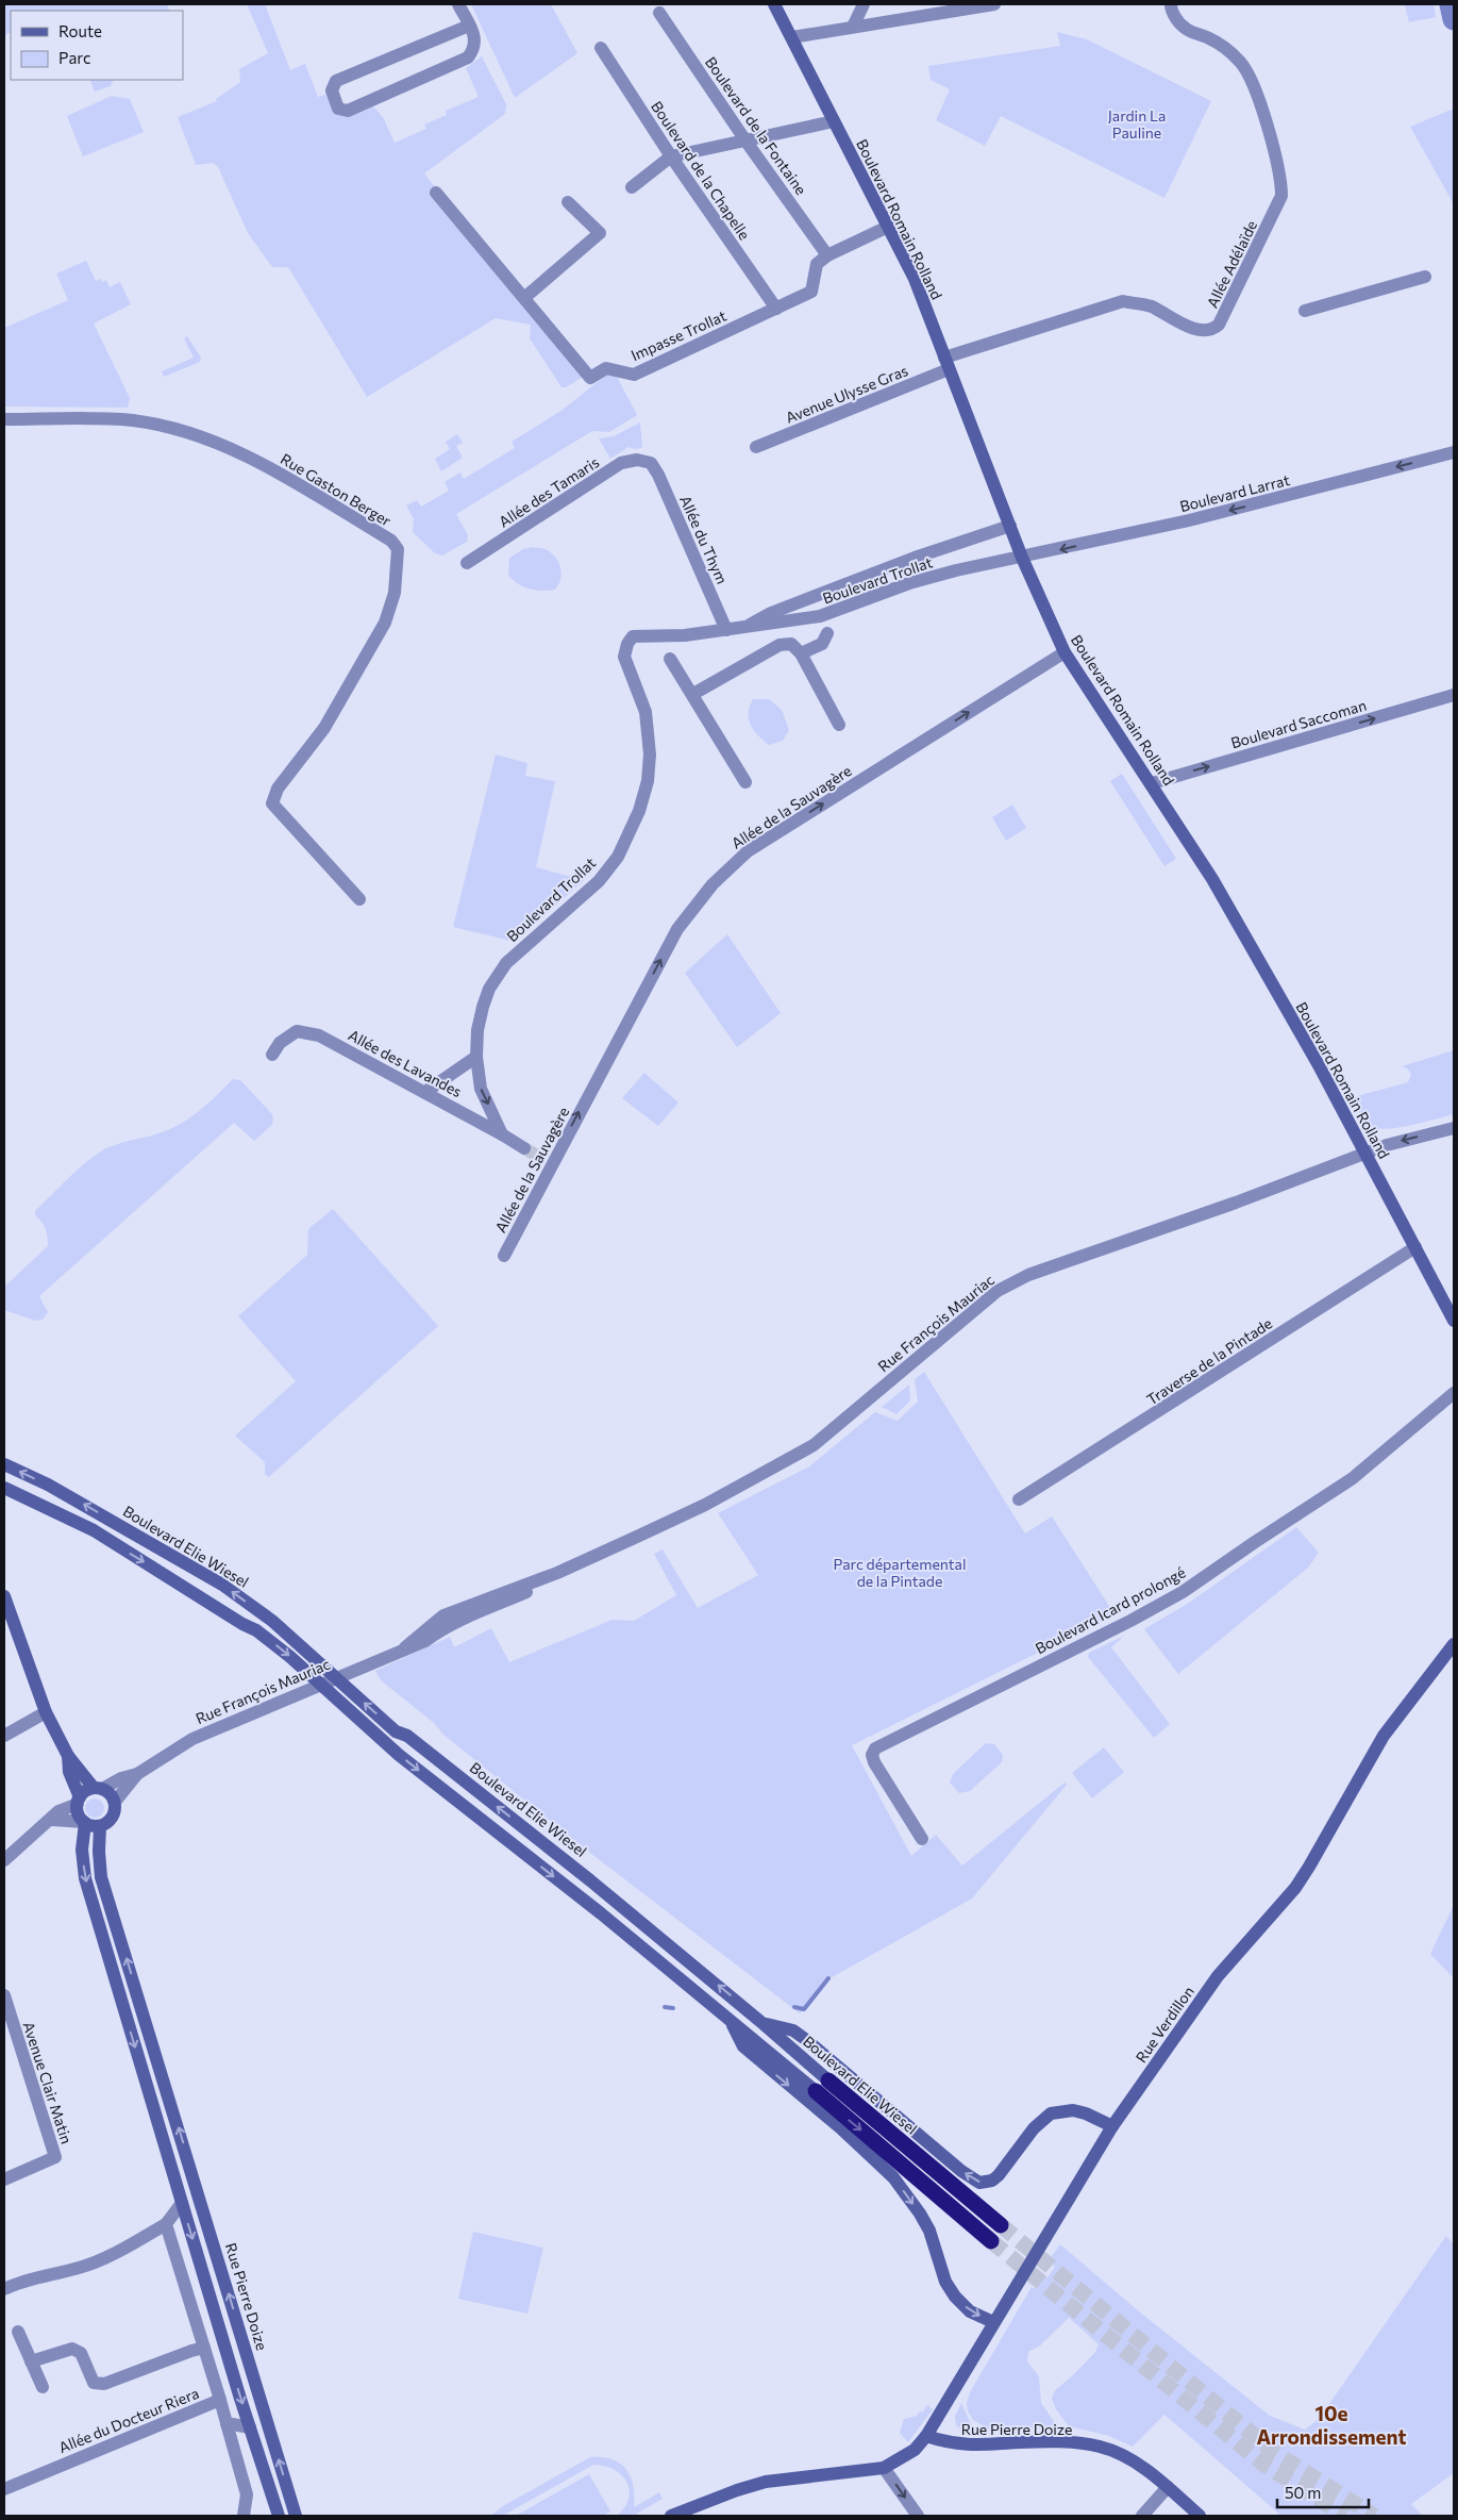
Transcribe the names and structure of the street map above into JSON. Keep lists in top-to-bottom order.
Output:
{
  "streets": {
    "highway": ["Boulevard Elie Wiesel"],
    "street": [
      "Boulevard de la Fontaine",
      "Boulevard de la Chapelle",
      "Boulevard Romain Rolland",
      "Allée Adélaïde",
      "Impasse Trollat",
      "Avenue Ulysse Gras",
      "Rue Gaston Berger",
      "Allée des Tamaris",
      "Boulevard Larrat",
      "Allée du Thym",
      "Boulevard Trollat",
      "Boulevard Saccoman",
      "Allée de la Sauvagère",
      "Allée des Lavandes",
      "Rue François Mauriac",
      "Traverse de la Pintade",
      "Boulevard Icard prolongé",
      "Rue Verdillon",
      "Avenue Clair Matin",
      "Rue Pierre Doize",
      "Allée du Docteur Riera"
    ]
  },
  "crossings": [
    ["Boulevard de la Fontaine", "Impasse Trollat"],
    ["Boulevard de la Chapelle", "Impasse Trollat"],
    ["Boulevard Romain Rolland", "Allée Adélaïde"],
    ["Boulevard Romain Rolland", "Avenue Ulysse Gras"],
    ["Boulevard Romain Rolland", "Boulevard Larrat"],
    ["Boulevard Romain Rolland", "Boulevard Trollat"],
    ["Boulevard Romain Rolland", "Boulevard Saccoman"],
    ["Boulevard Romain Rolland", "Allée de la Sauvagère"],
    ["Boulevard Romain Rolland", "Rue François Mauriac"],
    ["Boulevard Romain Rolland", "Traverse de la Pintade"],
    ["Allée Adélaïde", "Avenue Ulysse Gras"],
    ["Allée des Tamaris", "Allée du Thym"],
    ["Boulevard Larrat", "Boulevard Trollat"],
    ["Allée du Thym", "Boulevard Trollat"],
    ["Boulevard Trollat", "Allée des Lavandes"],
    ["Rue François Mauriac", "Boulevard Elie Wiesel"],
    ["Rue François Mauriac", "Rue Pierre Doize"],
    ["Rue Verdillon", "Rue Pierre Doize"]
  ],
  "one_way": ["Boulevard Larrat", "Boulevard Saccoman", "Allée de la Sauvagère"],
  "districts": ["10e Arrondissement"],
  "parks": ["Jardin La Pauline", "Parc départemental de la Pintade"],
  "legend": ["Route", "Parc"],
  "scale_bar": "50 m"
}
